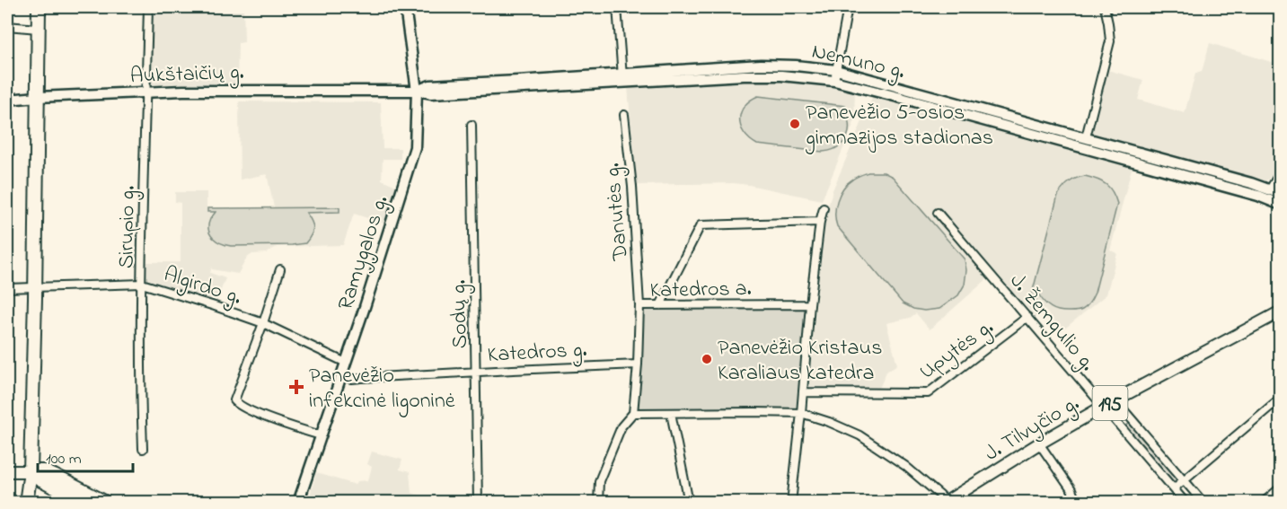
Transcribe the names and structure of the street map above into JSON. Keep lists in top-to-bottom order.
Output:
{
  "streets": {
    "main road": [
      "Nemuno g.",
      "Aukštaičių g.",
      "Ramygalos g.",
      "195",
      "J. Tilvyčio g."
    ],
    "street": [
      "Danutės g.",
      "Sirupio g.",
      "Algirdo g.",
      "Katedros a.",
      "Sodų g.",
      "J. Žemgulio g.",
      "Upytės g.",
      "Katedros g."
    ]
  },
  "crossings": [
    ["Nemuno g.", "Aukštaičių g."],
    ["Nemuno g.", "Ramygalos g."],
    ["Aukštaičių g.", "Sirupio g."],
    ["Danutės g.", "Katedros a."],
    ["Sirupio g.", "Algirdo g."],
    ["Ramygalos g.", "Algirdo g."],
    ["Ramygalos g.", "Katedros g."],
    ["Katedros a.", "Katedros g."],
    ["Sodų g.", "Katedros g."],
    ["J. Žemgulio g.", "Upytės g."],
    ["J. Žemgulio g.", "J. Tilvyčio g."]
  ],
  "places": {
    "other": ["Panevėžio 5-osios gimnazijos stadionas", "Panevėžio Kristaus Karaliaus katedra"],
    "health": ["Panevėžio infekcinė ligoninė"]
  },
  "scale_bar": "100 m"
}
